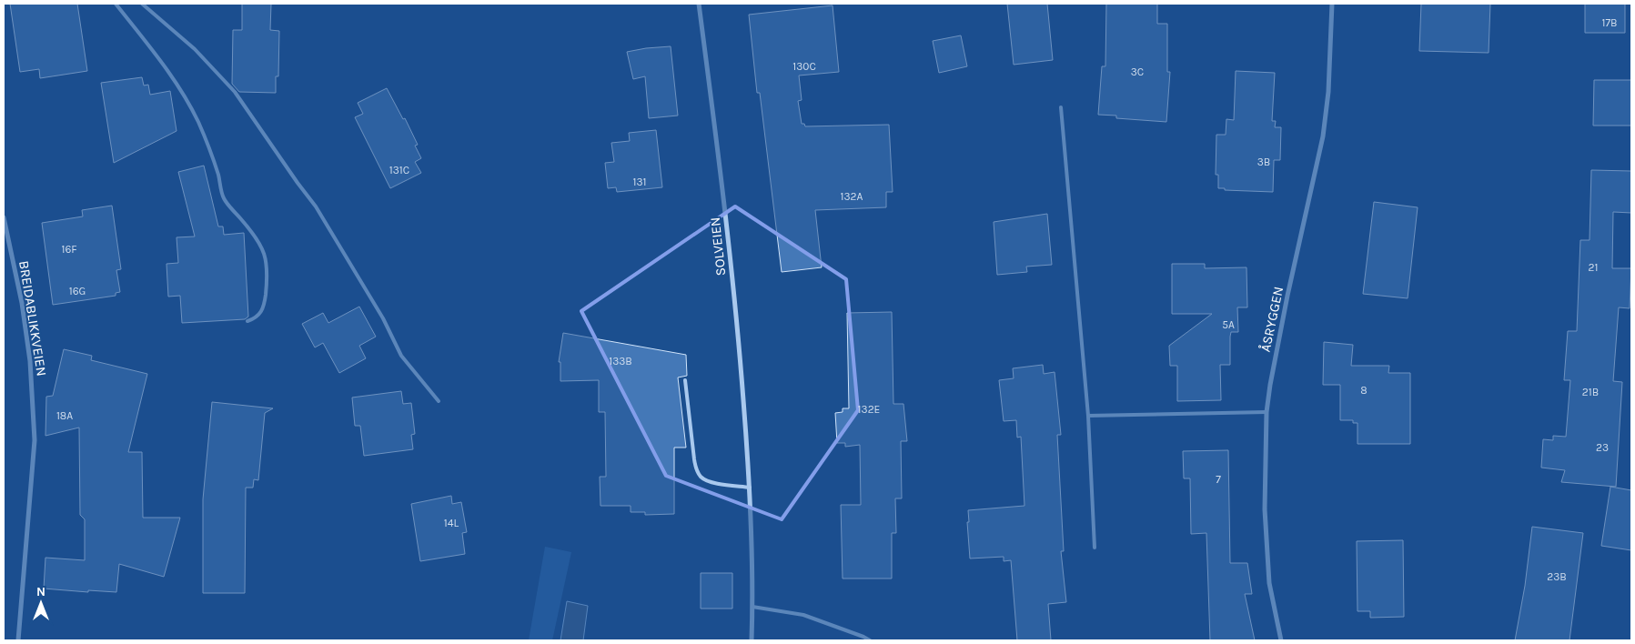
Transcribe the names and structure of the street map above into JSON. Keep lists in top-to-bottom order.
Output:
{
  "streets": {
    "street": ["SOLVEIEN", "BREIDABLIKKVEIEN", "ÅSRYGGEN"]
  },
  "house_numbers": [
    "17B",
    "130C",
    "3C",
    "3B",
    "131C",
    "131",
    "132A",
    "16F",
    "21",
    "16G",
    "5A",
    "133B",
    "8",
    "21B",
    "132E",
    "18A",
    "23",
    "7",
    "14L",
    "23B"
  ],
  "north": "top"
}
